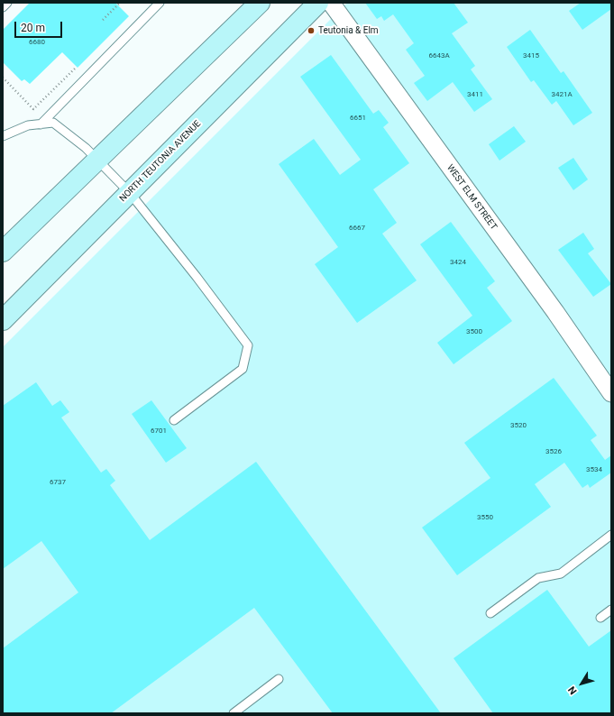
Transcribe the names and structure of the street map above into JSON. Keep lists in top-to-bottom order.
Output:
{
  "streets": {
    "main road": ["NORTH TEUTONIA AVENUE"],
    "street": ["WEST ELM STREET"]
  },
  "places": ["Teutonia & Elm"],
  "house_numbers": [
    "6680",
    "6643A",
    "3415",
    "3411",
    "3421A",
    "6651",
    "6667",
    "3424",
    "3500",
    "3520",
    "6701",
    "3526",
    "3534",
    "6737",
    "3550"
  ],
  "scale_bar": "20 m",
  "north": "bottom left"
}
